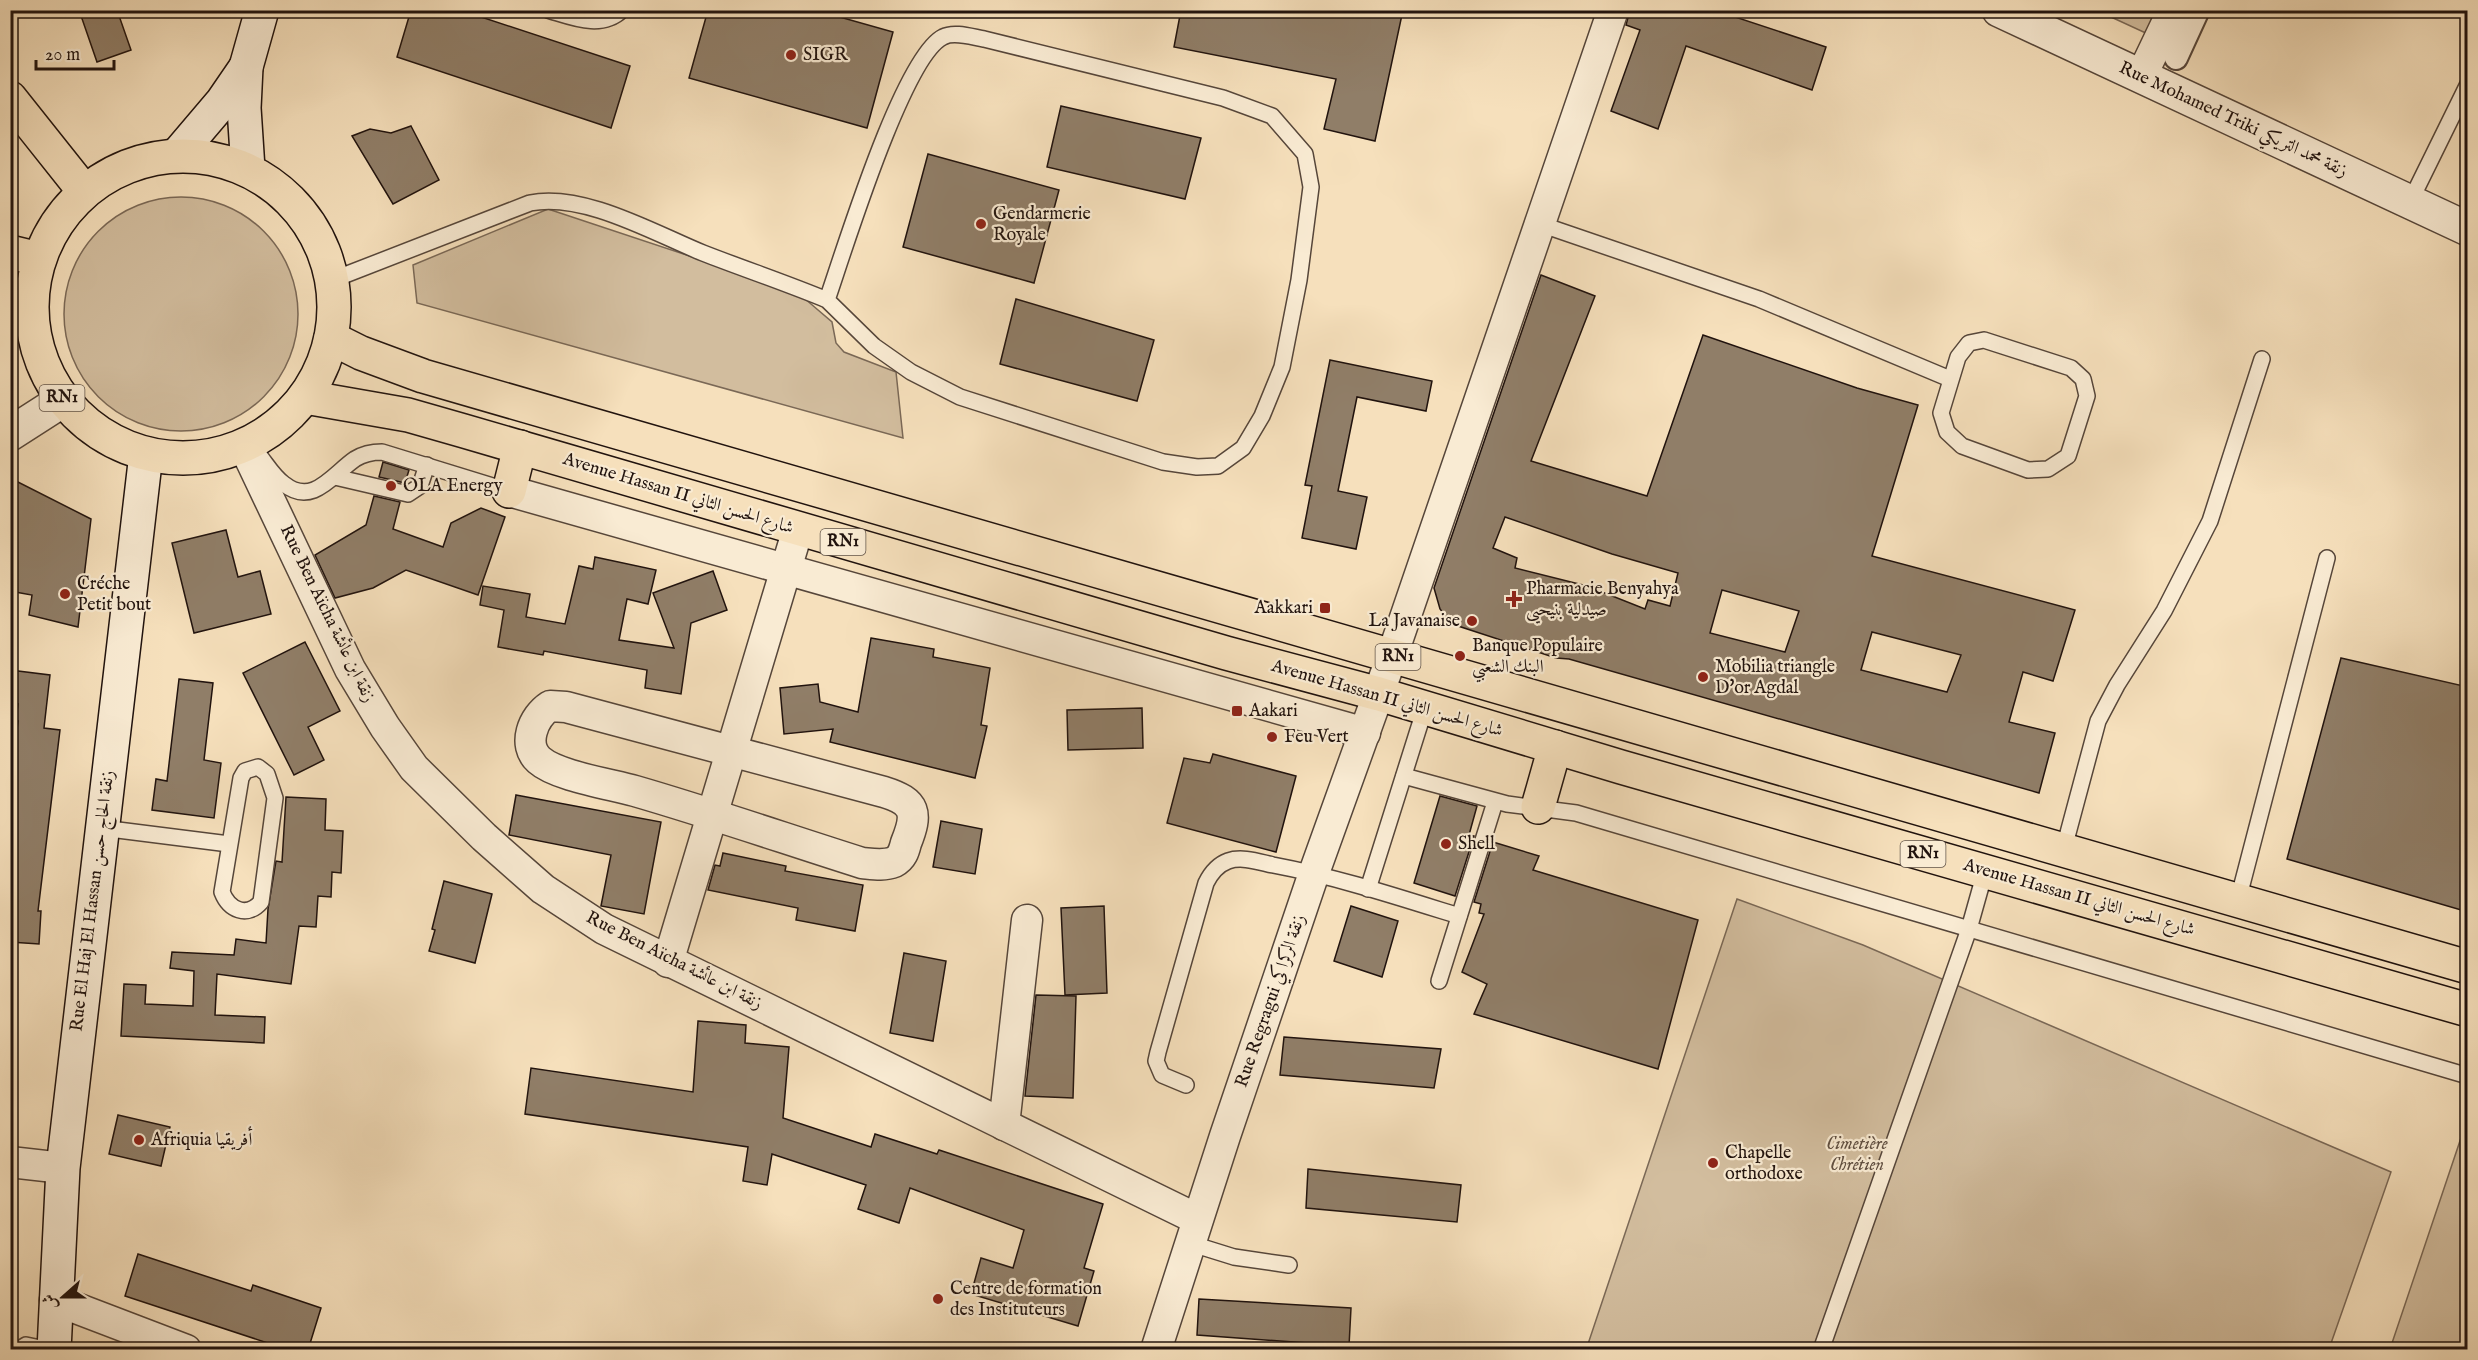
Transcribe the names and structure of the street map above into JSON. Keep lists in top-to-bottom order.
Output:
{
  "streets": {
    "main road": [
      "Rue Mohamed Triki زنقة محمد التريكي",
      "RN1",
      "Avenue Hassan II شارع الحسن الثاني",
      "Rue El Haj El Hassan زنقة الحاج حسن"
    ],
    "street": ["Rue Ben Aïcha زنقة ابن عائشة", "Rue Regragui زنقة الركراكي"]
  },
  "crossings": [
    ["RN1", "Avenue Hassan II شارع الحسن الثاني"],
    ["RN1", "Rue Ben Aïcha زنقة ابن عائشة"],
    ["RN1", "Rue El Haj El Hassan زنقة الحاج حسن"],
    ["RN1", "Rue Regragui زنقة الركراكي"],
    ["Avenue Hassan II شارع الحسن الثاني", "Rue Regragui زنقة الركراكي"],
    ["Rue Ben Aïcha زنقة ابن عائشة", "Rue Regragui زنقة الركراكي"]
  ],
  "parks": ["Cimetière Chrétien"],
  "places": {
    "other": [
      "SIGR",
      "Gendarmerie Royale",
      "OLA Energy",
      "Créche Petit bout",
      "La Javanaise",
      "Banque Populaire البنك الشعبي",
      "Mobilia triangle D'or Agdal",
      "Feu Vert",
      "Shell",
      "Afriquia أفريقيا",
      "Chapelle orthodoxe",
      "Centre de formation des Instituteurs"
    ],
    "health": ["Pharmacie Benyahya صيدلية بنيحيى"],
    "transit": ["Aakkari", "Aakari"]
  },
  "scale_bar": "20 m",
  "north": "left"
}
